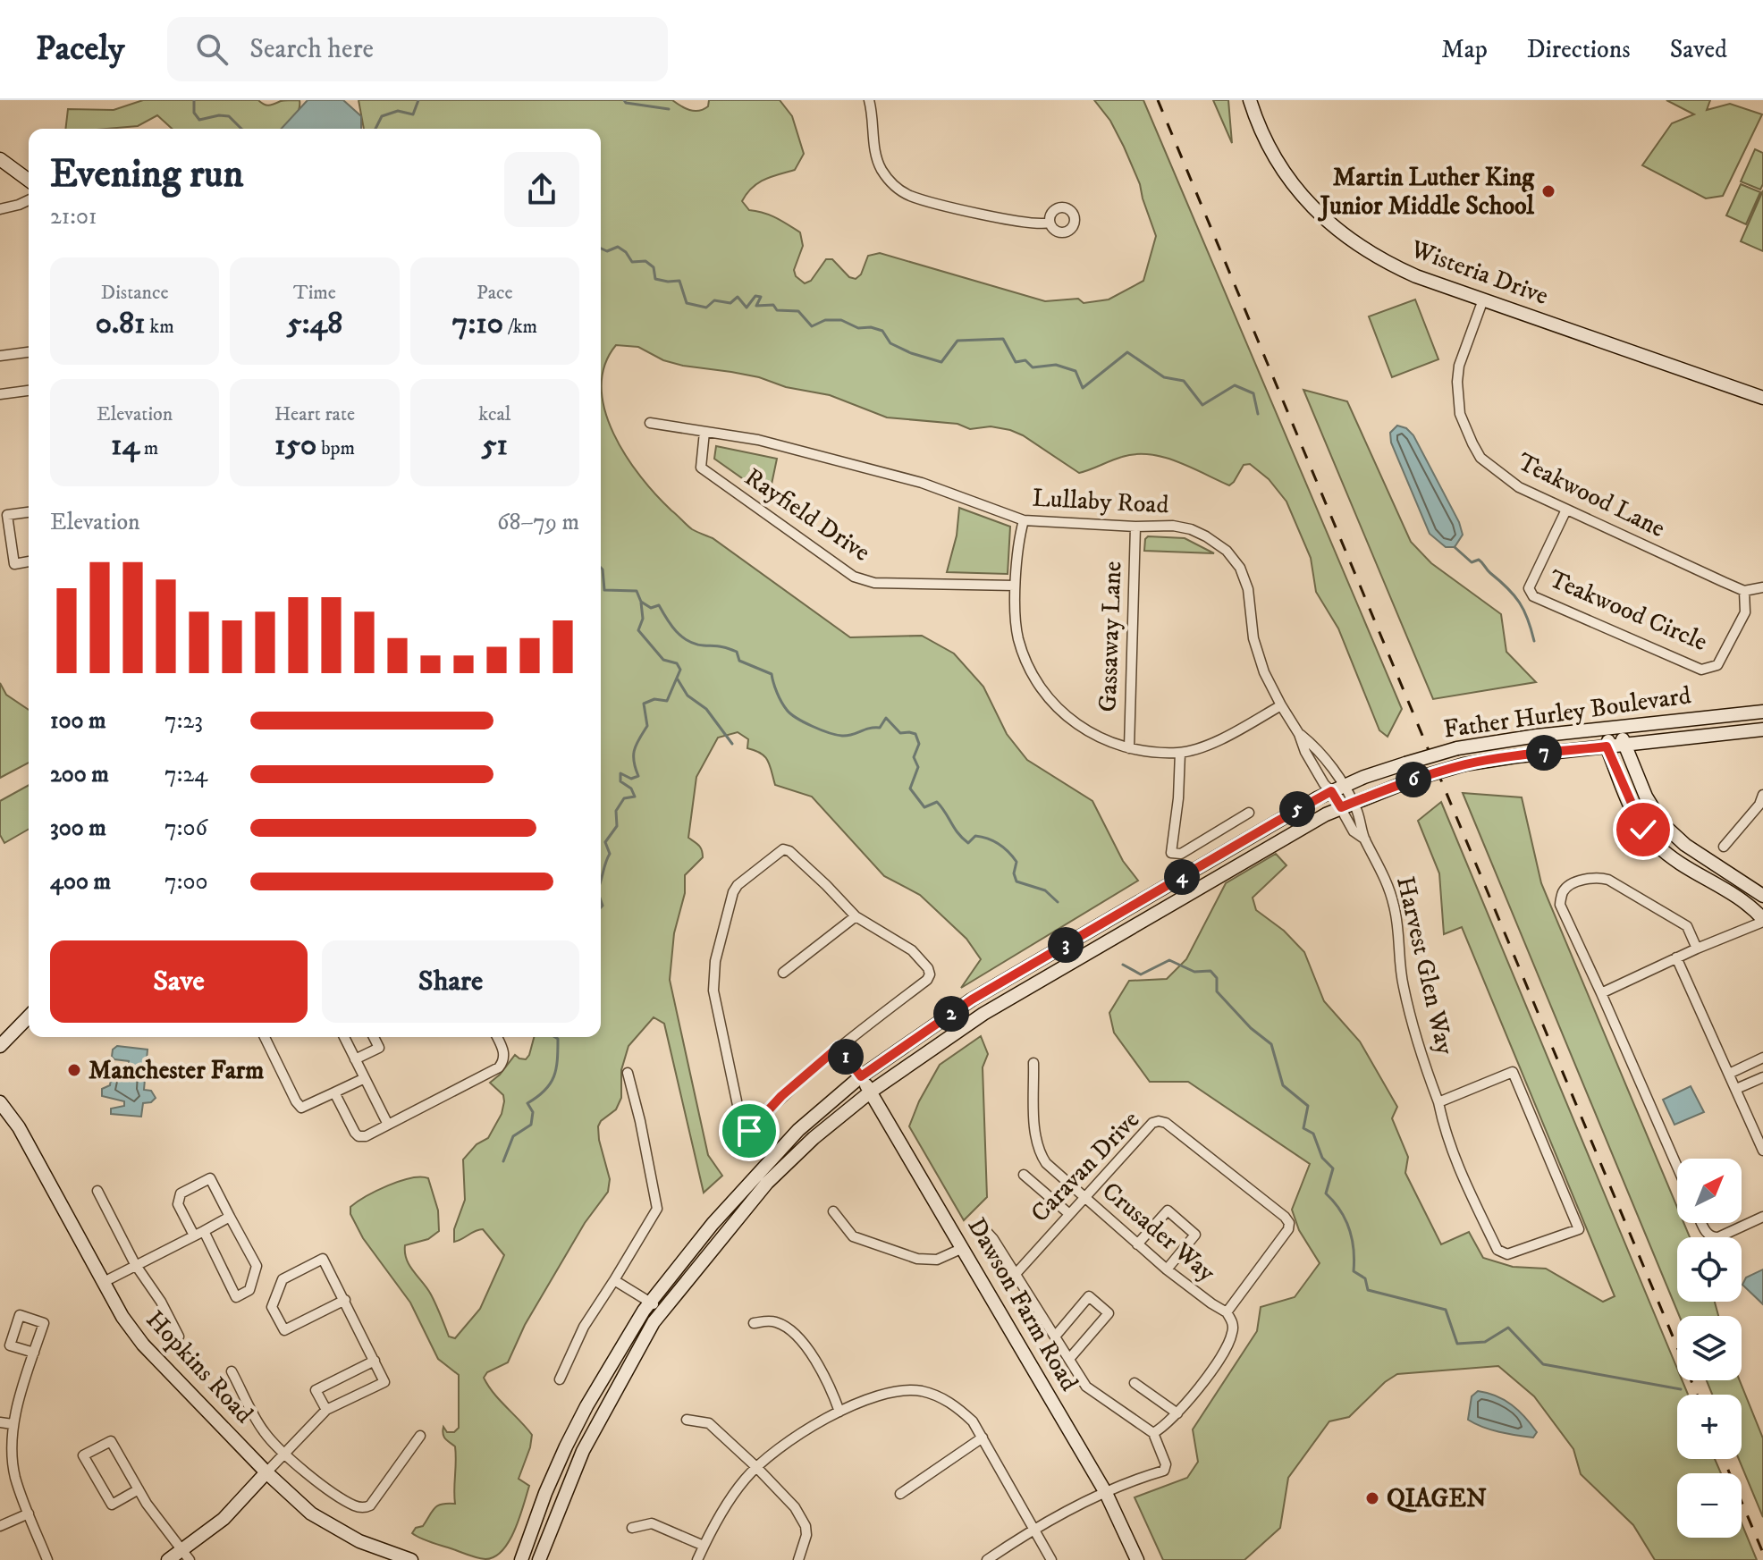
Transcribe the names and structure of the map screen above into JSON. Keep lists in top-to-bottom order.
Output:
{
  "streets": {
    "main road": [
      "Wisteria Drive",
      "Father Hurley Boulevard",
      "Dawson Farm Road",
      "Hopkins Road"
    ],
    "street": [
      "Teakwood Lane",
      "Lullaby Road",
      "Rayfield Drive",
      "Teakwood Circle",
      "Gassaway Lane",
      "Harvest Glen Way",
      "Caravan Drive",
      "Crusader Way"
    ]
  },
  "crossings": [
    ["Wisteria Drive", "Teakwood Lane"],
    ["Teakwood Lane", "Teakwood Circle"],
    ["Lullaby Road", "Rayfield Drive"],
    ["Lullaby Road", "Gassaway Lane"],
    ["Lullaby Road", "Father Hurley Boulevard"],
    ["Lullaby Road", "Harvest Glen Way"],
    ["Father Hurley Boulevard", "Harvest Glen Way"],
    ["Father Hurley Boulevard", "Dawson Farm Road"],
    ["Caravan Drive", "Crusader Way"]
  ],
  "places": ["Martin Luther King Junior Middle School", "Manchester Farm", "QIAGEN"],
  "north": "top right",
  "page": {
    "header": "Pacely",
    "search": "Search here",
    "nav": ["Map", "Directions", "Saved"],
    "heading": ["Evening run", "21:01"],
    "stats": [
      ["Distance", "0.81 km"],
      ["Time", "5:48"],
      ["Pace", "7:10 /km"],
      ["Elevation", "14 m"],
      ["Heart rate", "150 bpm"],
      ["kcal", "51"]
    ],
    "chart": ["Elevation", "68–79 m"],
    "list": [
      {
        "name": "100 m",
        "note": "7:23"
      },
      {
        "name": "200 m",
        "note": "7:24"
      },
      {
        "name": "300 m",
        "note": "7:06"
      },
      {
        "name": "400 m",
        "note": "7:00"
      }
    ],
    "pins": [
      "7",
      "6",
      "5",
      "4",
      "3",
      "2",
      "1"
    ],
    "buttons": ["Save", "Share"],
    "map_buttons": ["+", "−"]
  }
}
